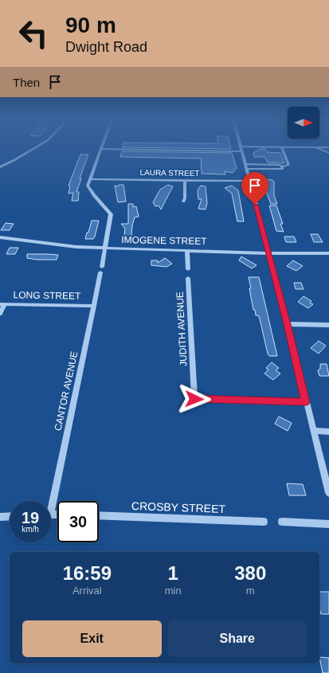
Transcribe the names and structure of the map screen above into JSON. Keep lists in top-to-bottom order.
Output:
{
  "streets": {
    "street": [
      "LAURA STREET",
      "IMOGENE STREET",
      "LONG STREET",
      "JUDITH AVENUE",
      "CANTOR AVENUE",
      "CROSBY STREET"
    ]
  },
  "crossings": [
    ["LAURA STREET", "CANTOR AVENUE"],
    ["IMOGENE STREET", "CANTOR AVENUE"],
    ["LONG STREET", "CANTOR AVENUE"]
  ],
  "north": "right",
  "page": {
    "turn": ["90 m", "Dwight Road"],
    "then": "Then",
    "speed": "19 km/h",
    "limit": "30",
    "eta": [
      "16:59",
      "Arrival",
      "1",
      "min",
      "380",
      "m"
    ],
    "buttons": ["Exit", "Share"]
  }
}
